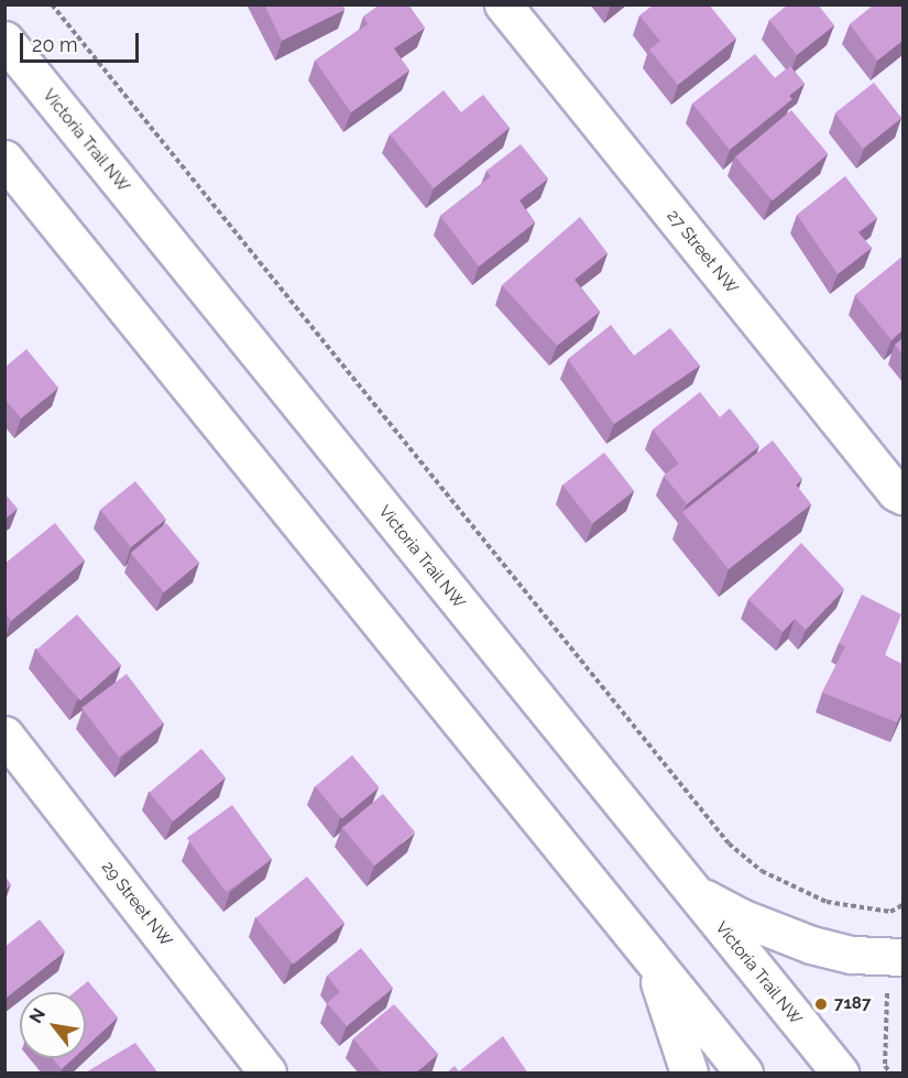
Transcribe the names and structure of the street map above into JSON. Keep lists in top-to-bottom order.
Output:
{
  "streets": {
    "main road": ["Victoria Trail NW", "27 Street NW", "29 Street NW"]
  },
  "places": ["7187"],
  "scale_bar": "20 m",
  "north": "top left"
}
